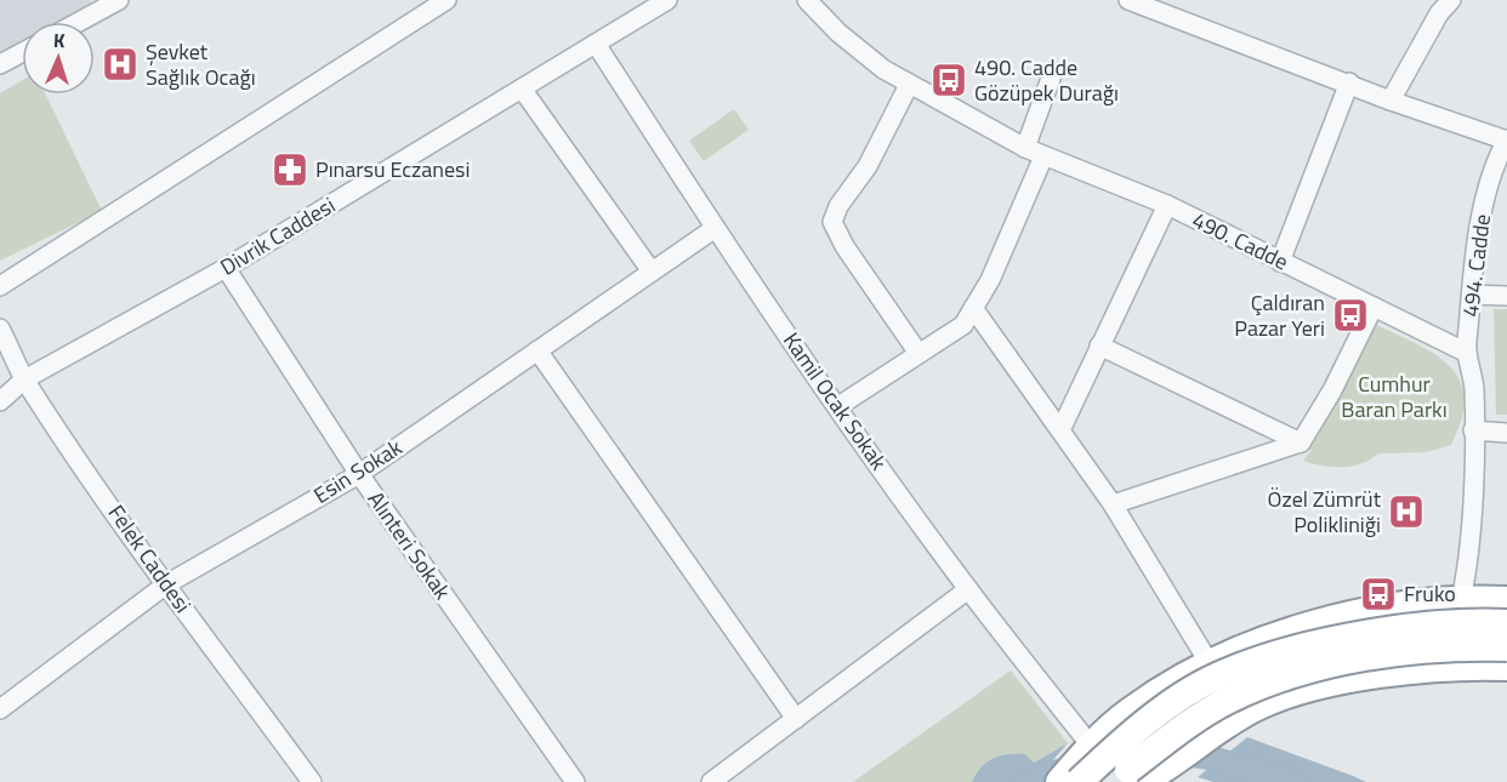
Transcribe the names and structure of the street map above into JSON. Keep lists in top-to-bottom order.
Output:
{
  "streets": {
    "street": [
      "Divrik Caddesi",
      "490. Cadde",
      "494. Cadde",
      "Kamil Ocak Sokak",
      "Esin Sokak",
      "Alınteri Sokak",
      "Felek Caddesi"
    ]
  },
  "crossings": [
    ["Divrik Caddesi", "Kamil Ocak Sokak"],
    ["Divrik Caddesi", "Alınteri Sokak"],
    ["Divrik Caddesi", "Felek Caddesi"],
    ["490. Cadde", "494. Cadde"],
    ["Kamil Ocak Sokak", "Esin Sokak"],
    ["Esin Sokak", "Alınteri Sokak"],
    ["Esin Sokak", "Felek Caddesi"]
  ],
  "parks": ["Cumhur Baran Parkı"],
  "places": {
    "hospital": ["Şevket Sağlık Ocağı", "Özel Zümrüt Polikliniği"],
    "bus stop": ["490. Cadde Gözüpek Durağı", "Çaldıran Pazar Yeri", "Fruko"],
    "pharmacy": ["Pınarsu Eczanesi"]
  },
  "north": "top"
}
